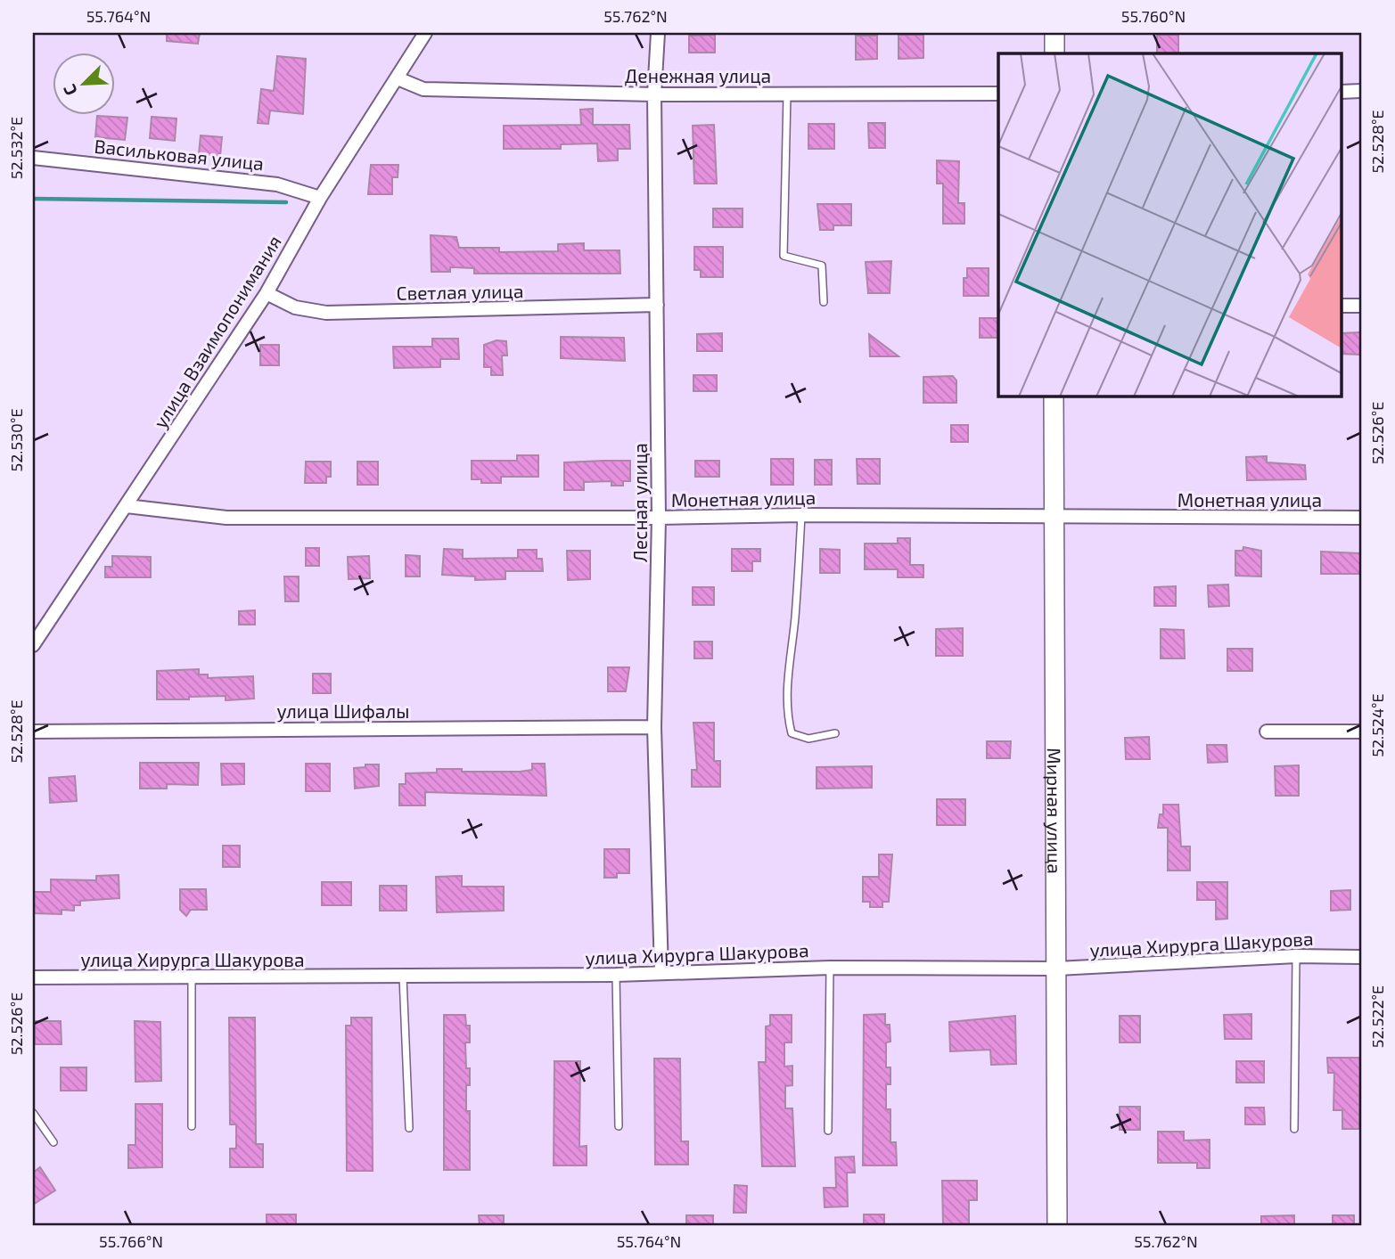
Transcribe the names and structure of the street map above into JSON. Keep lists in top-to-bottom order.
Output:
{
  "streets": {
    "street": [
      "Денежная улица",
      "Васильковая улица",
      "Светлая улица",
      "улица Взаимопонимания",
      "Монетная улица",
      "Лесная улица",
      "улица Шифалы",
      "Мирная улица",
      "улица Хирурга Шакурова"
    ]
  },
  "crossings": [
    ["Денежная улица", "улица Взаимопонимания"],
    ["Денежная улица", "Лесная улица"],
    ["Васильковая улица", "улица Взаимопонимания"],
    ["Светлая улица", "улица Взаимопонимания"],
    ["Светлая улица", "Лесная улица"],
    ["улица Взаимопонимания", "Монетная улица"],
    ["Монетная улица", "Лесная улица"],
    ["Монетная улица", "Мирная улица"],
    ["Лесная улица", "улица Шифалы"],
    ["Лесная улица", "улица Хирурга Шакурова"],
    ["Мирная улица", "улица Хирурга Шакурова"]
  ],
  "north": "bottom left",
  "coordinates": [
    "55.764°N",
    "55.762°N",
    "55.760°N",
    "52.528°E",
    "52.532°E",
    "52.526°E",
    "52.530°E",
    "52.524°E",
    "52.522°E",
    "55.766°N"
  ]
}
